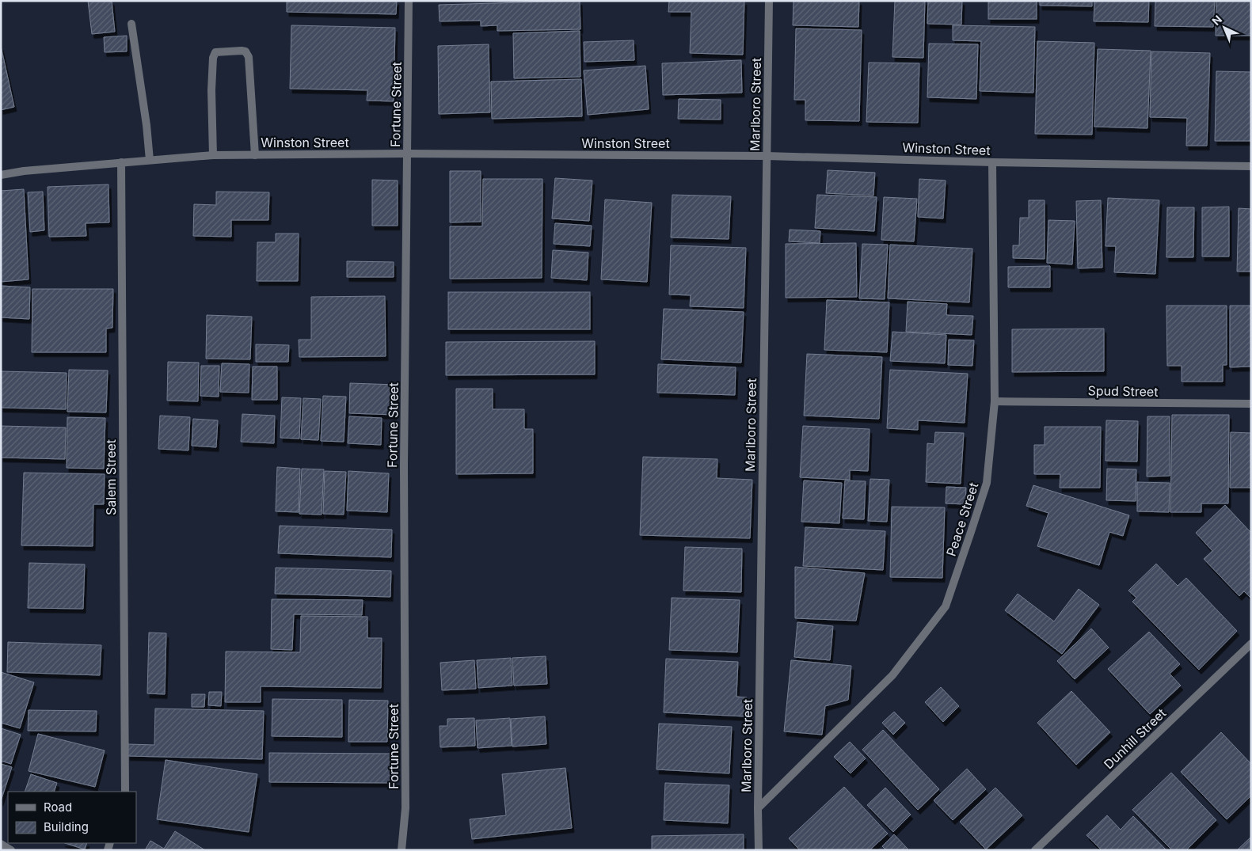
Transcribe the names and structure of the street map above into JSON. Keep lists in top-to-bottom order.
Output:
{
  "streets": {
    "street": [
      "Fortune Street",
      "Marlboro Street",
      "Winston Street",
      "Spud Street",
      "Salem Street",
      "Peace Street",
      "Dunhill Street"
    ]
  },
  "crossings": [
    ["Fortune Street", "Winston Street"],
    ["Marlboro Street", "Winston Street"],
    ["Marlboro Street", "Peace Street"],
    ["Winston Street", "Salem Street"],
    ["Winston Street", "Peace Street"],
    ["Spud Street", "Peace Street"]
  ],
  "legend": ["Road", "Building"],
  "north": "top left"
}
